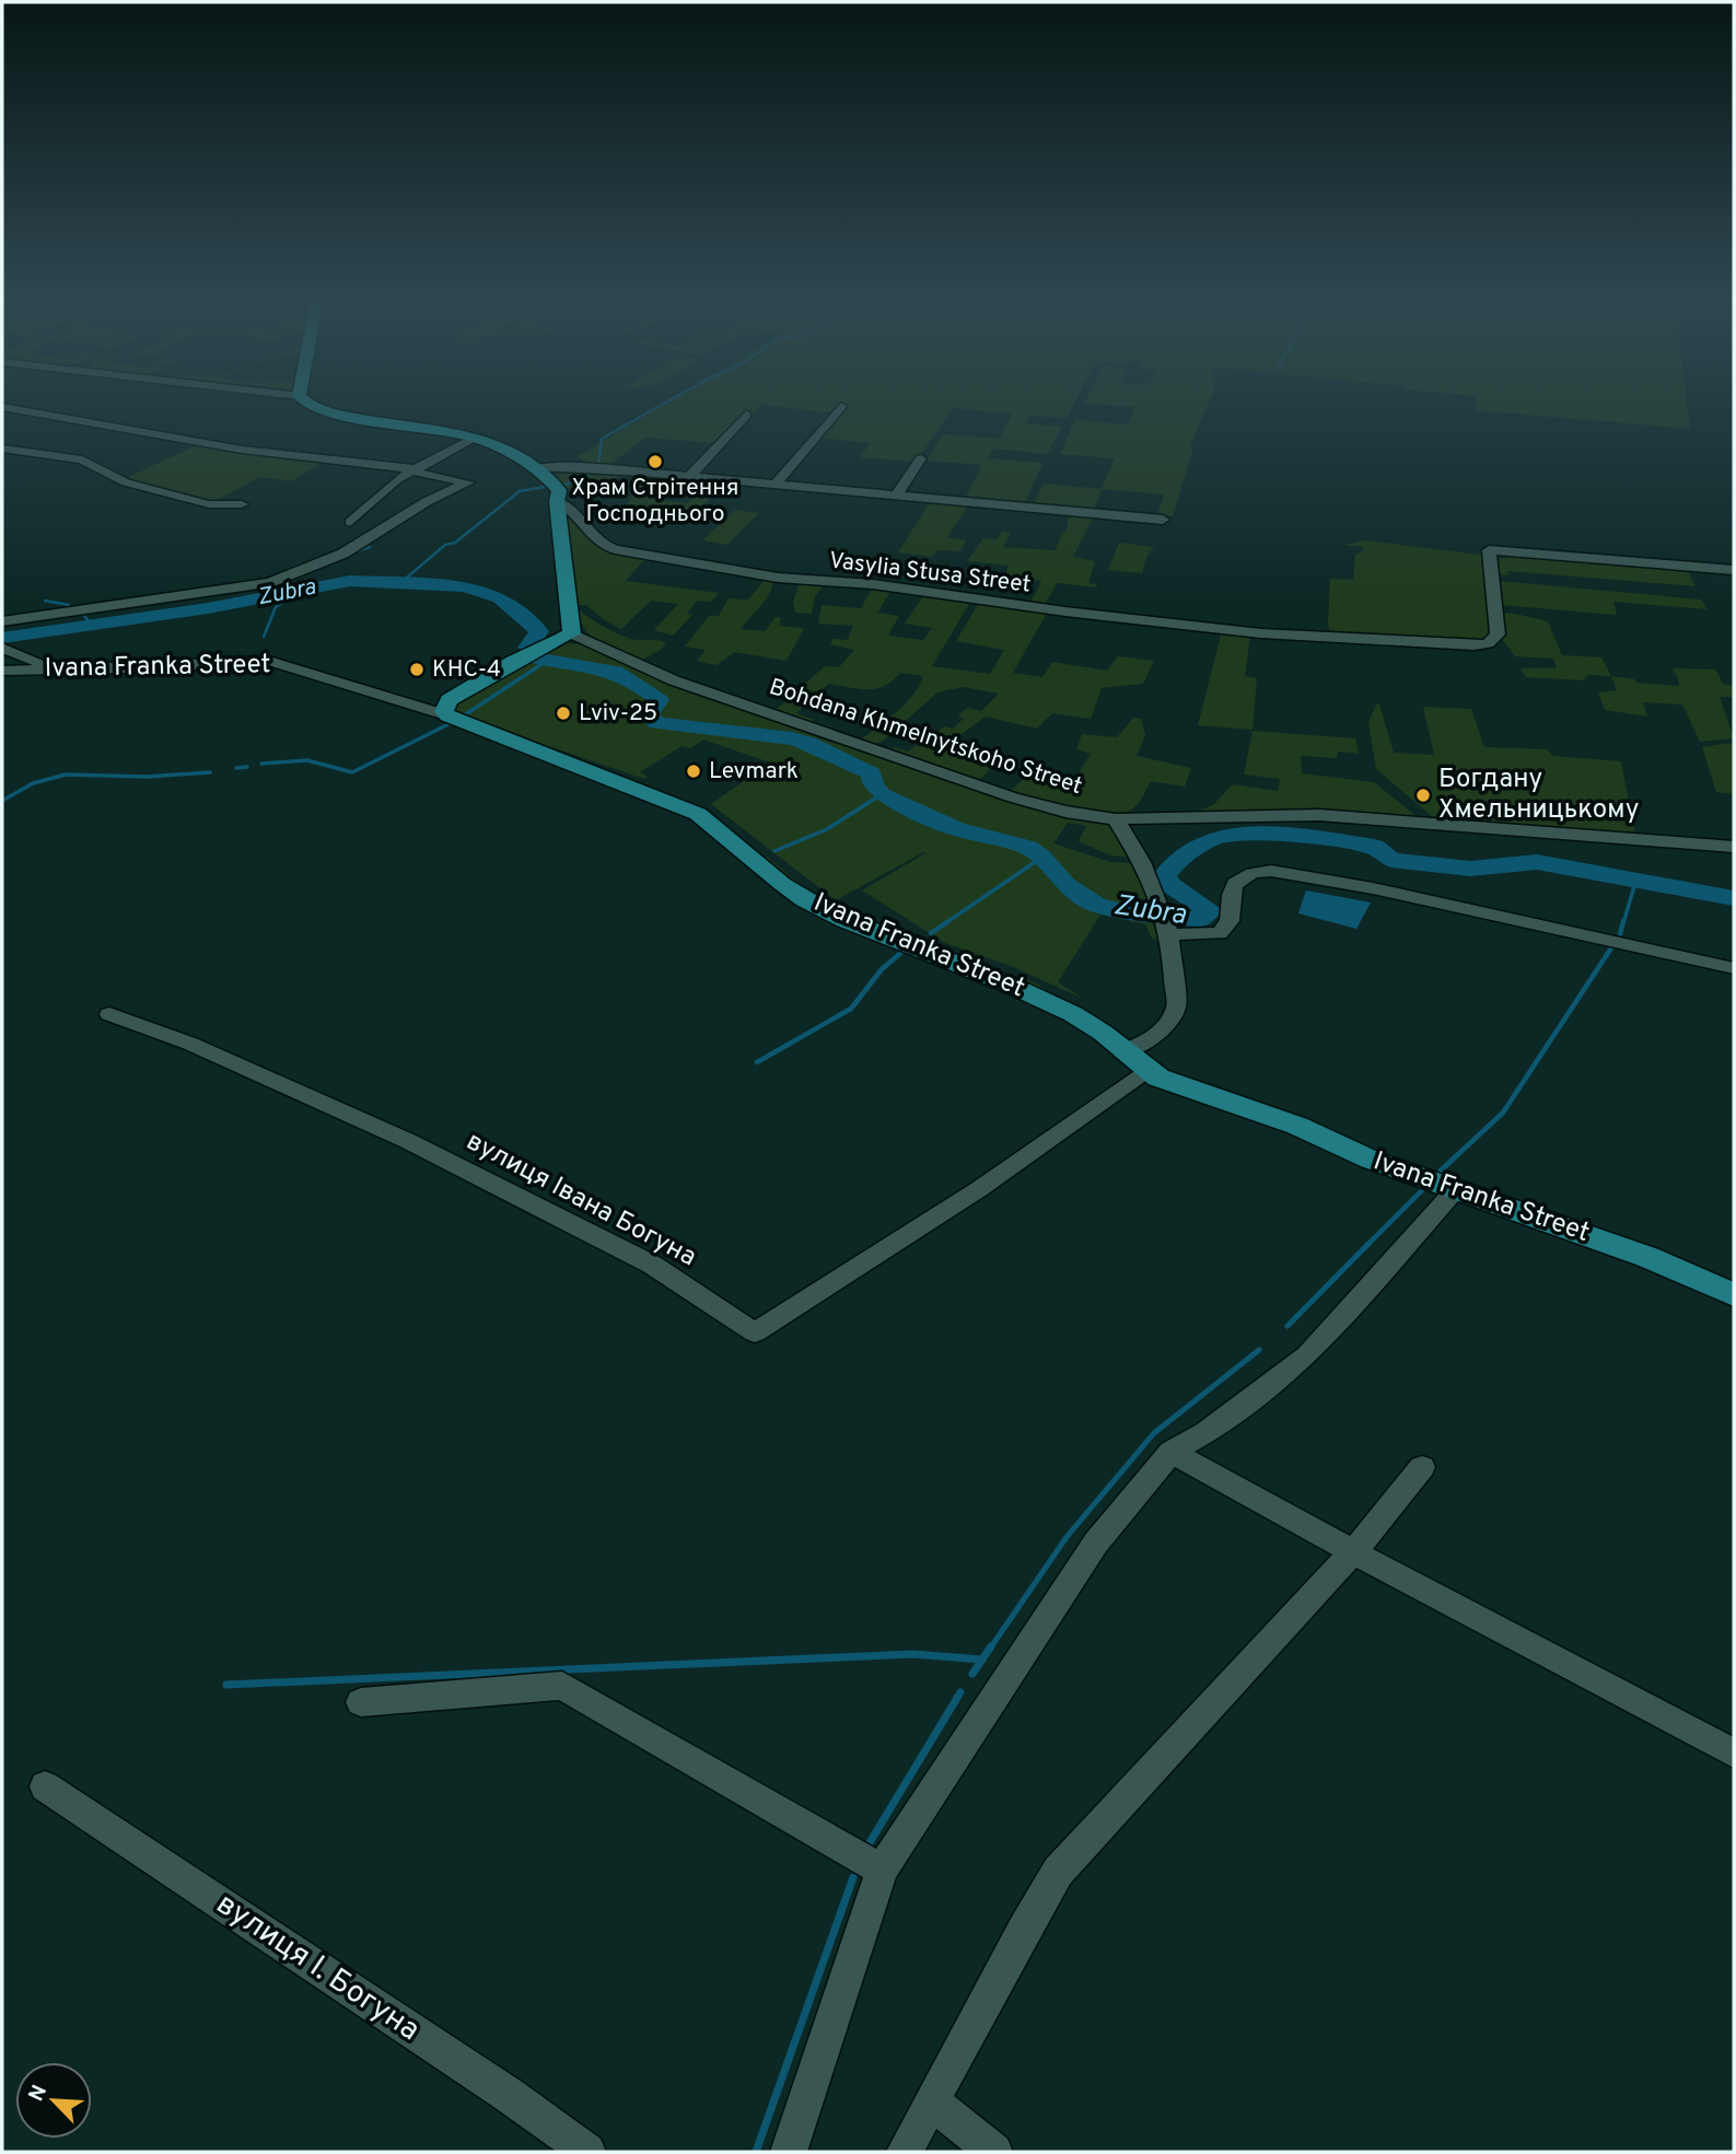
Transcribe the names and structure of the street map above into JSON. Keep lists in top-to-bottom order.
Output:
{
  "streets": {
    "main road": ["Ivana Franka Street"],
    "street": [
      "Vasylia Stusa Street",
      "Bohdana Khmelnytskoho Street",
      "вулиця Івана Богуна",
      "вулиця І. Богуна"
    ]
  },
  "crossings": [
    ["Ivana Franka Street", "вулиця Івана Богуна"]
  ],
  "water": ["Zubra"],
  "places": [
    "Храм Стрітення Господнього",
    "КНС-4",
    "Lviv-25",
    "Levmark",
    "Богдану Хмельницькому"
  ],
  "north": "top left"
}
